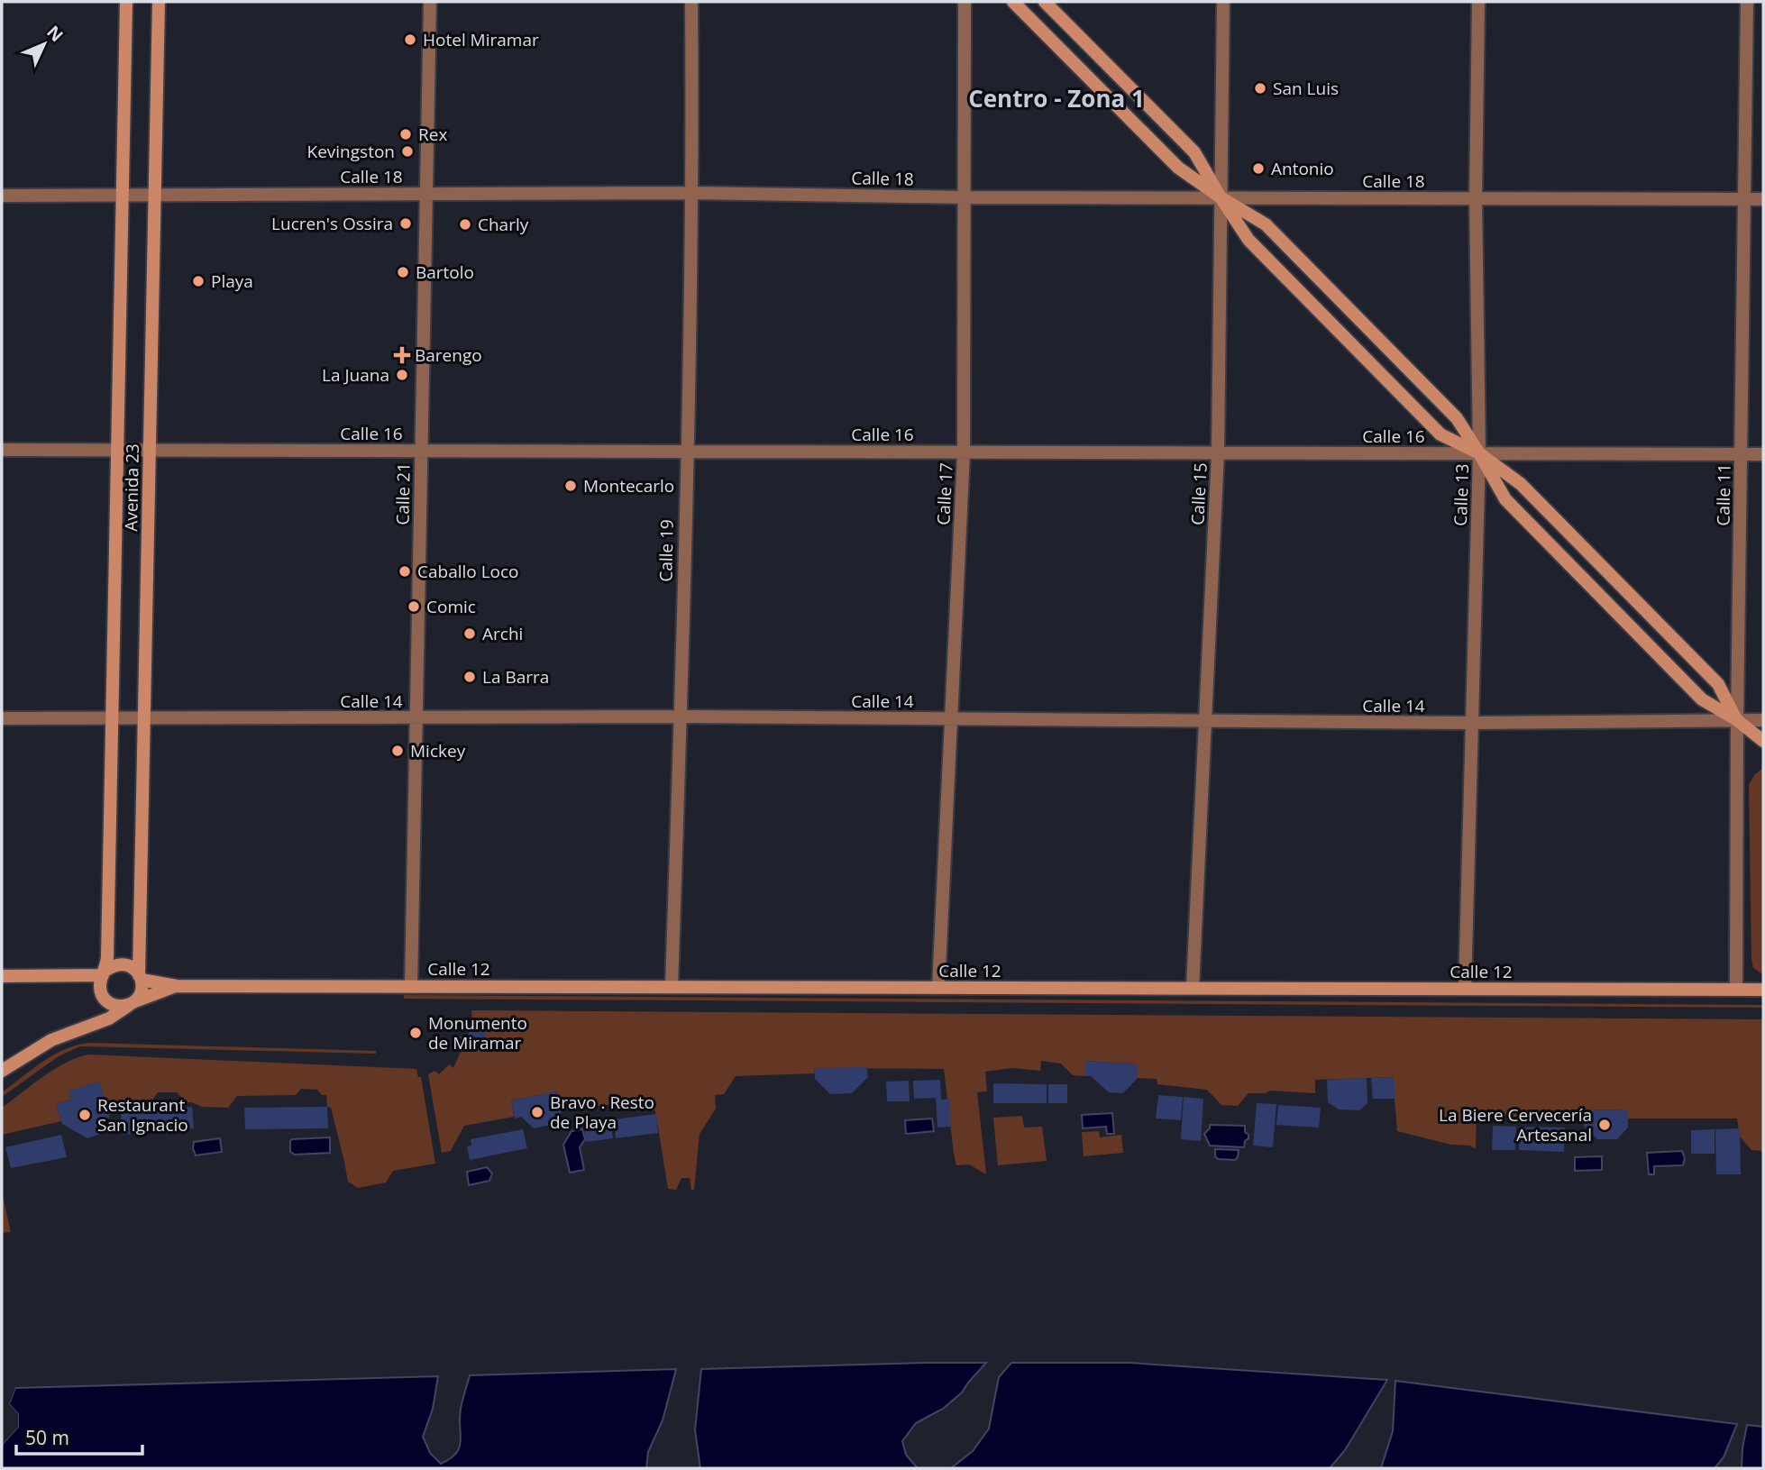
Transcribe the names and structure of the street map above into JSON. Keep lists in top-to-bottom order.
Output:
{
  "streets": {
    "main road": ["Avenida 23", "Calle 12"],
    "street": [
      "Calle 18",
      "Calle 16",
      "Calle 21",
      "Calle 17",
      "Calle 15",
      "Calle 13",
      "Calle 11",
      "Calle 19",
      "Calle 14"
    ]
  },
  "crossings": [
    ["Calle 18", "Avenida 23"],
    ["Calle 18", "Calle 21"],
    ["Calle 18", "Calle 17"],
    ["Calle 18", "Calle 15"],
    ["Calle 18", "Calle 13"],
    ["Calle 18", "Calle 11"],
    ["Calle 18", "Calle 19"],
    ["Calle 16", "Avenida 23"],
    ["Calle 16", "Calle 21"],
    ["Calle 16", "Calle 17"],
    ["Calle 16", "Calle 15"],
    ["Calle 16", "Calle 13"],
    ["Calle 16", "Calle 11"],
    ["Calle 16", "Calle 19"],
    ["Avenida 23", "Calle 14"],
    ["Avenida 23", "Calle 12"],
    ["Calle 21", "Calle 14"],
    ["Calle 21", "Calle 12"],
    ["Calle 17", "Calle 14"],
    ["Calle 17", "Calle 12"],
    ["Calle 15", "Calle 14"],
    ["Calle 15", "Calle 12"],
    ["Calle 13", "Calle 14"],
    ["Calle 13", "Calle 12"],
    ["Calle 11", "Calle 14"],
    ["Calle 11", "Calle 12"],
    ["Calle 19", "Calle 14"],
    ["Calle 19", "Calle 12"]
  ],
  "districts": ["Centro - Zona 1"],
  "places": {
    "other": [
      "Hotel Miramar",
      "San Luis",
      "Rex",
      "Kevingston",
      "Antonio",
      "Lucren's Ossira",
      "Charly",
      "Bartolo",
      "Playa",
      "La Juana",
      "Montecarlo",
      "Caballo Loco",
      "Comic",
      "Archi",
      "La Barra",
      "Mickey",
      "Monumento de Miramar",
      "Bravo . Resto de Playa",
      "Restaurant San Ignacio",
      "La Biere Cervecería Artesanal"
    ],
    "health": ["Barengo"]
  },
  "scale_bar": "50 m",
  "north": "top right"
}
